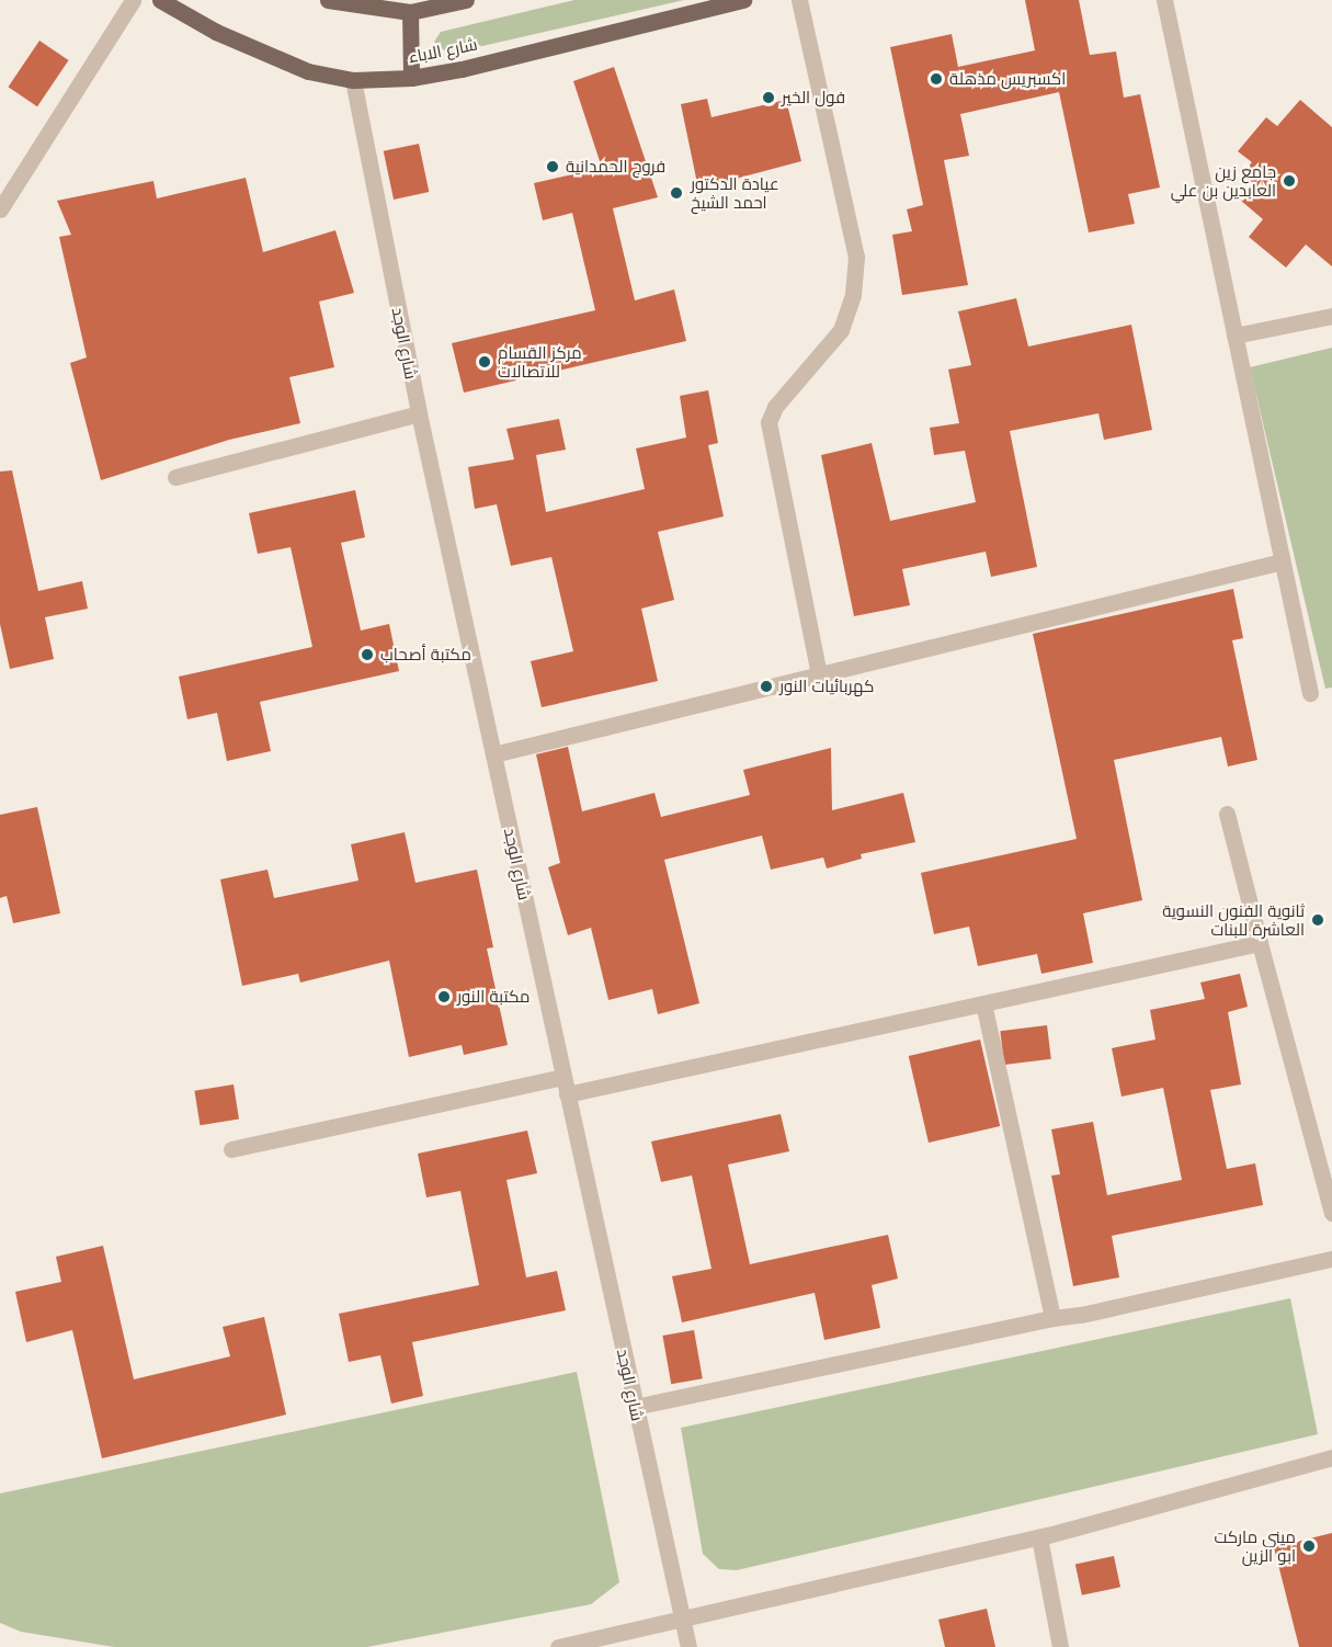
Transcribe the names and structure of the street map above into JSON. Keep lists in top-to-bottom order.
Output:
{
  "streets": {
    "main road": ["شارع الاباء"],
    "street": ["شارع الوجد"]
  },
  "crossings": [
    ["شارع الاباء", "شارع الوجد"]
  ],
  "places": [
    "اكسبريس مذهلة",
    "فول الخير",
    "فروج الحمدانية",
    "جامع زين العابدين بن علي",
    "عيادة الدكتور احمد الشيخ",
    "مركز القسام للاتصالات",
    "مكتبة أصحاب",
    "كهربائيات النور",
    "ثانوية الفنون النسوية العاشرة للبنات",
    "مكتبة النور",
    "ميني ماركت ابو الزين"
  ]
}
